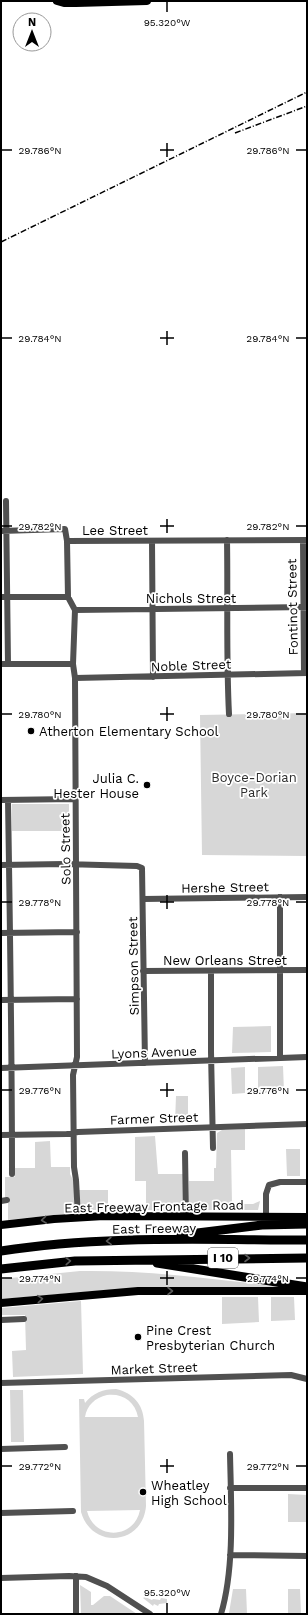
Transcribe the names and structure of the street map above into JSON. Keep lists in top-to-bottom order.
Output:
{
  "streets": {
    "highway": ["East Freeway", "I 10"],
    "main road": ["East Freeway Frontage Road"],
    "street": [
      "Lee Street",
      "Nichols Street",
      "Fontinot Street",
      "Noble Street",
      "Solo Street",
      "Hershe Street",
      "New Orleans Street",
      "Simpson Street",
      "Lyons Avenue",
      "Farmer Street",
      "Market Street"
    ]
  },
  "crossings": [
    ["Lee Street", "Fontinot Street"],
    ["Nichols Street", "Fontinot Street"],
    ["Nichols Street", "Solo Street"],
    ["Fontinot Street", "Noble Street"],
    ["Noble Street", "Solo Street"],
    ["Solo Street", "Simpson Street"],
    ["Solo Street", "Lyons Avenue"],
    ["Solo Street", "Farmer Street"],
    ["Solo Street", "East Freeway Frontage Road"],
    ["Hershe Street", "Simpson Street"],
    ["New Orleans Street", "Simpson Street"],
    ["Simpson Street", "Lyons Avenue"]
  ],
  "parks": ["Boyce-Dorian Park"],
  "places": [
    "Atherton Elementary School",
    "Julia C. Hester House",
    "Pine Crest Presbyterian Church",
    "Wheatley High School"
  ],
  "north": "top",
  "coordinates": [
    "95.320°W",
    "29.786°N",
    "29.784°N",
    "29.782°N",
    "29.780°N",
    "29.778°N",
    "29.776°N",
    "29.774°N",
    "29.772°N"
  ]
}
